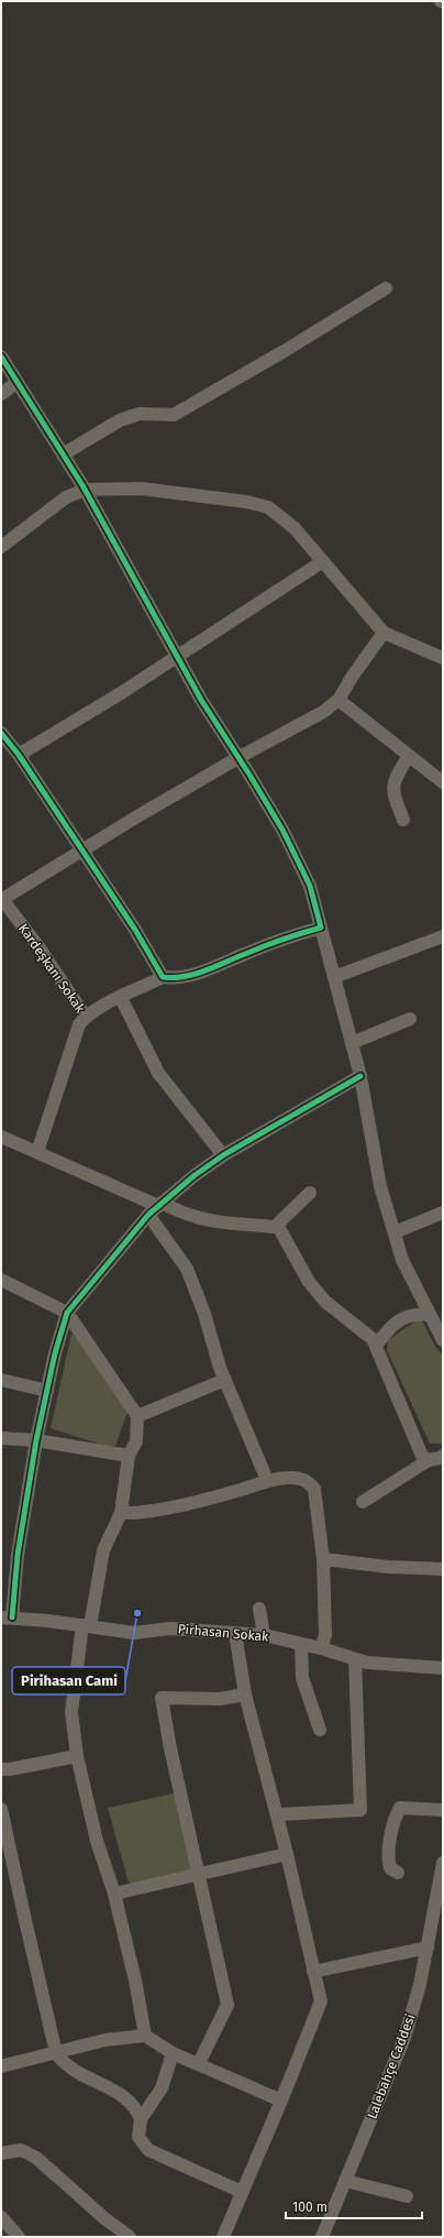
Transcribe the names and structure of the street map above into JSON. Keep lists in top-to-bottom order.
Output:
{
  "streets": {
    "street": ["Kardeşkanı Sokak", "Pirhasan Sokak", "Lalebahçe Caddesi"]
  },
  "places": ["Pirihasan Cami"],
  "scale_bar": "100 m"
}
